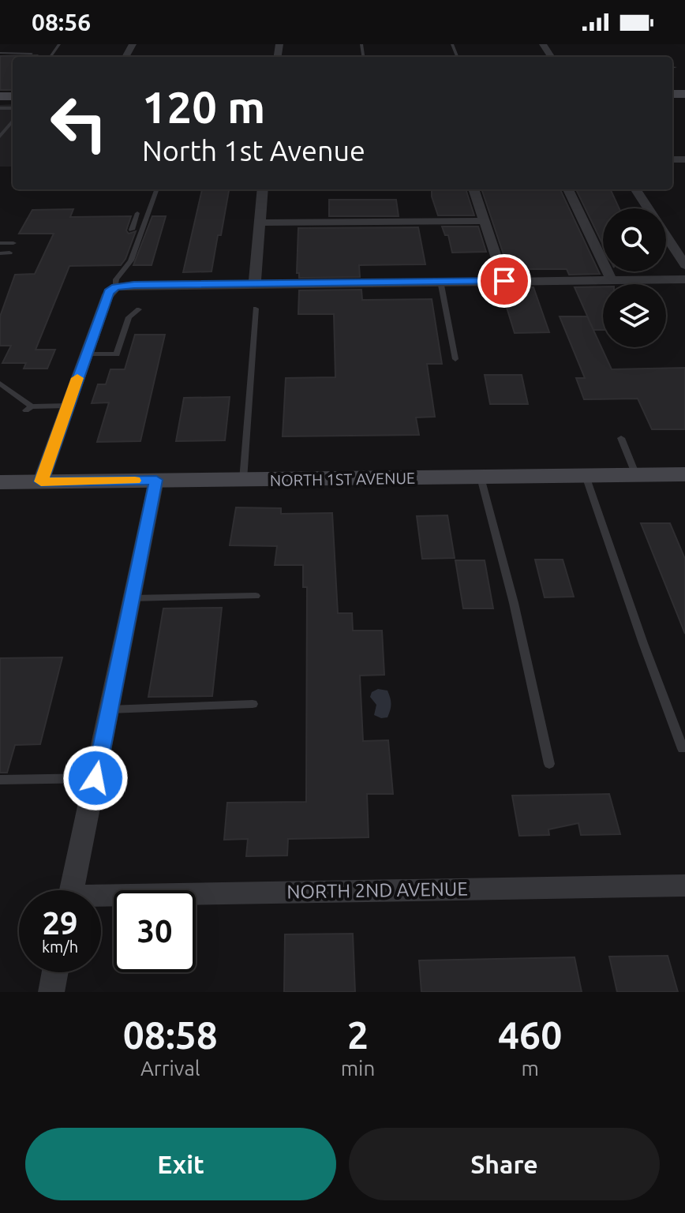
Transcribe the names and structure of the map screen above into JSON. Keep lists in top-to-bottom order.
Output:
{
  "streets": {
    "main road": ["NORTH 1ST AVENUE"],
    "street": ["NORTH 2ND AVENUE"]
  },
  "page": {
    "status": "08:56",
    "turn": ["120 m", "North 1st Avenue"],
    "speed": "29 km/h",
    "limit": "30",
    "eta": [
      "08:58",
      "Arrival",
      "2",
      "min",
      "460",
      "m"
    ],
    "buttons": ["Exit", "Share"]
  }
}
